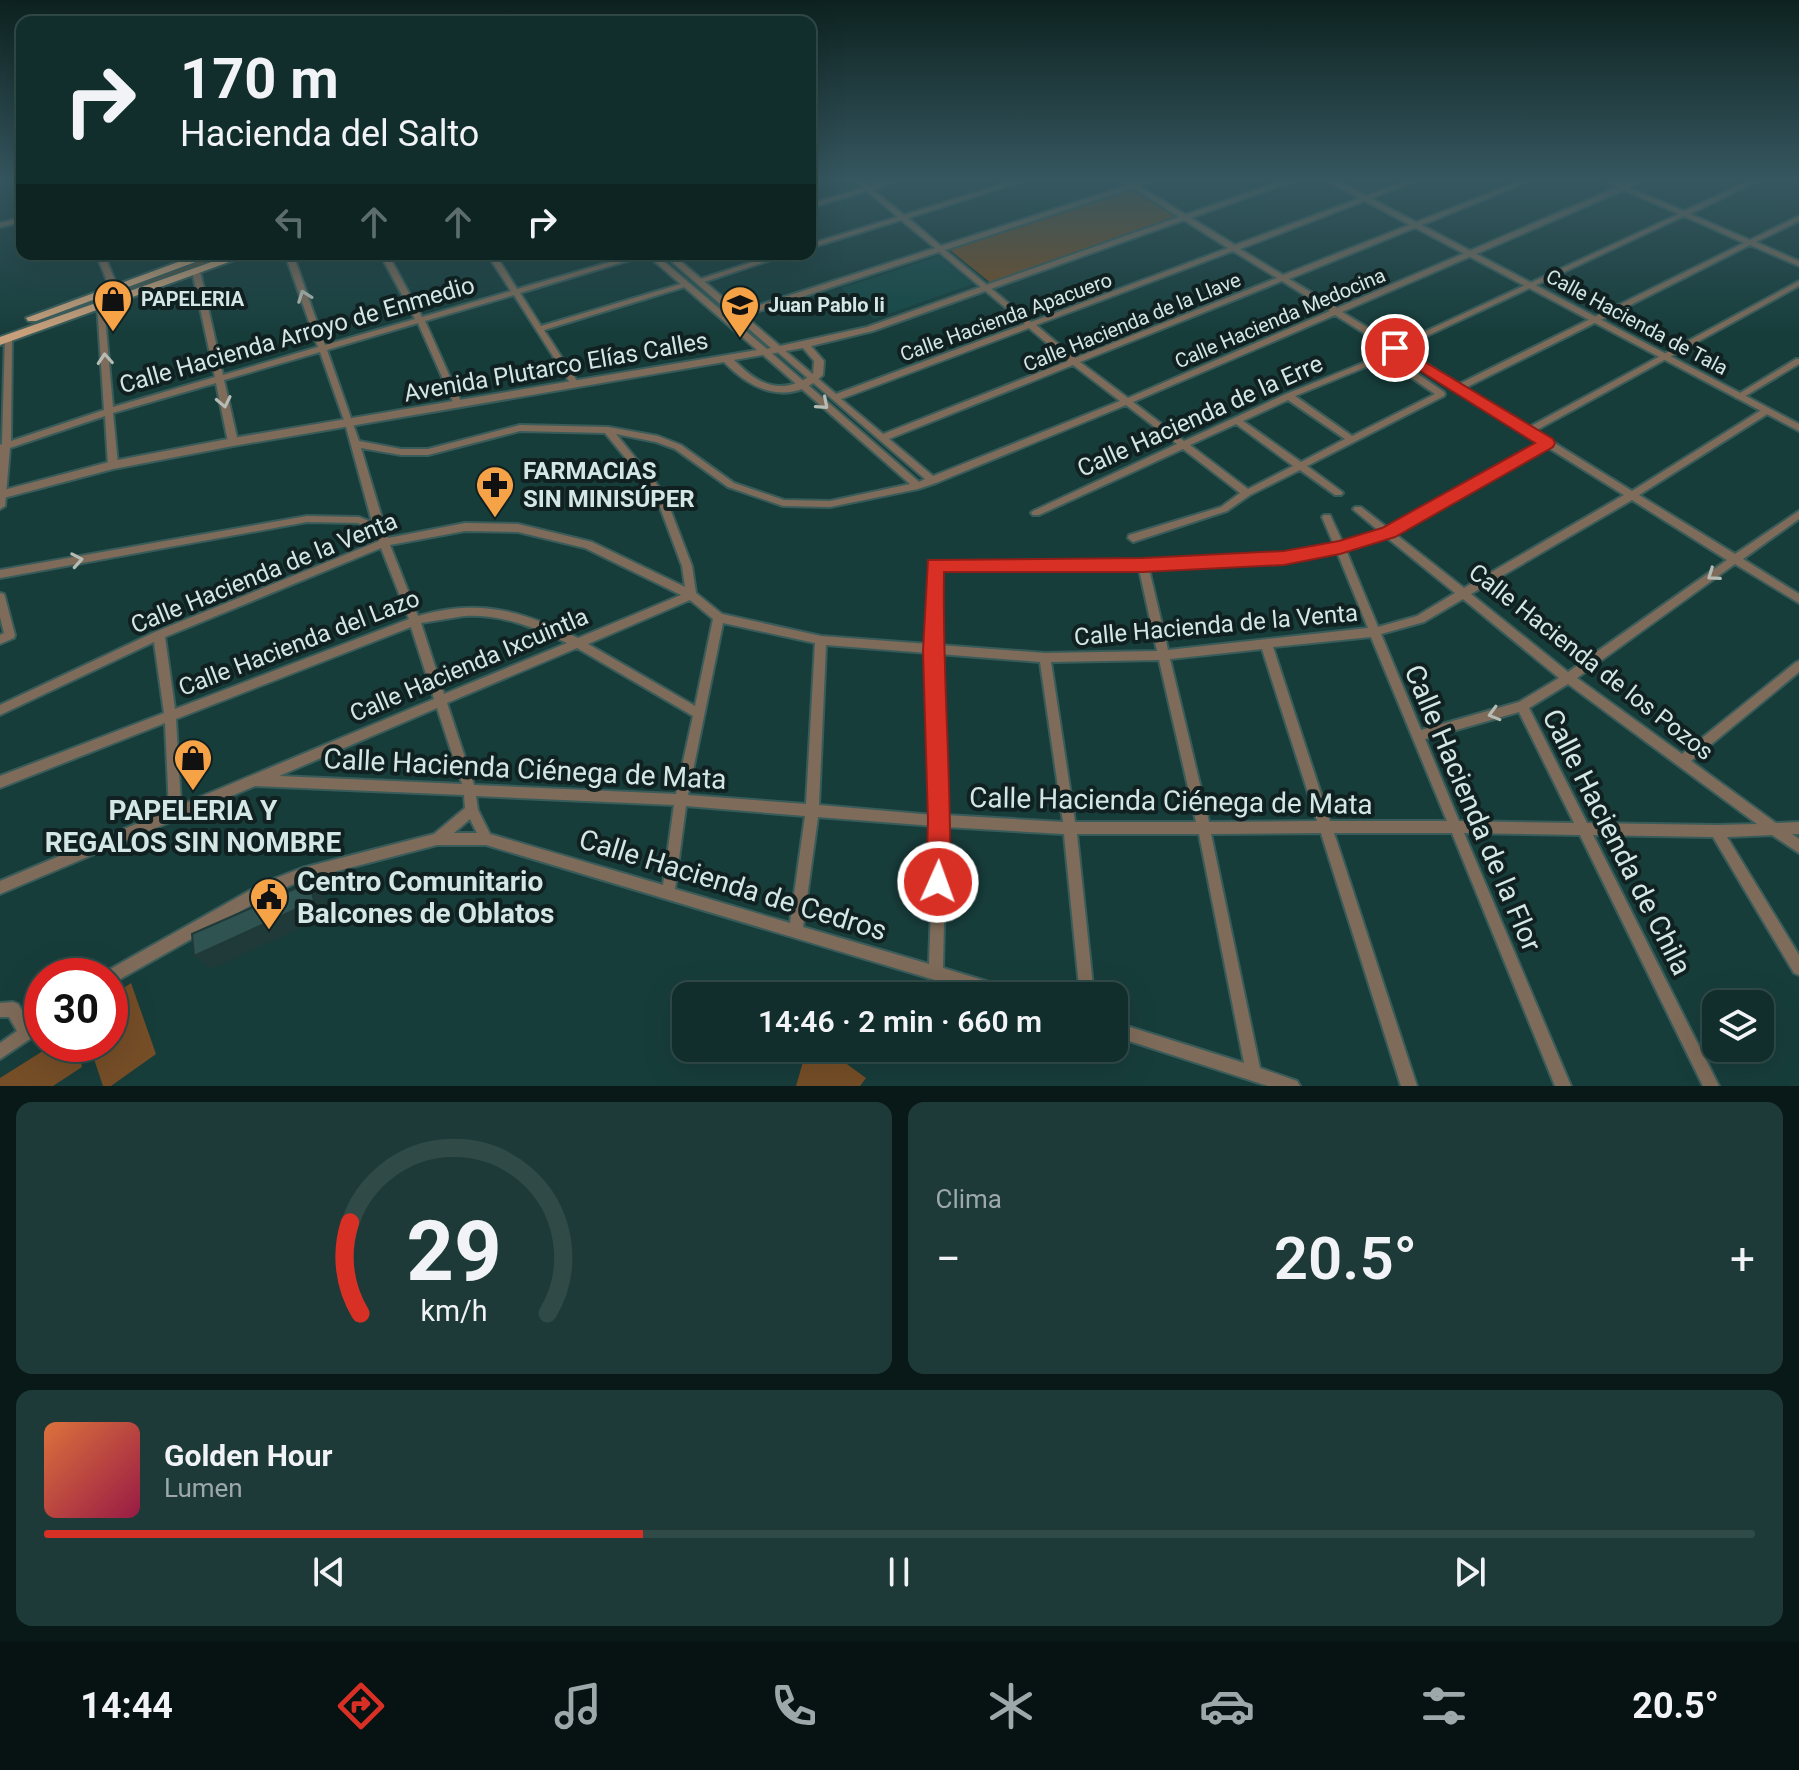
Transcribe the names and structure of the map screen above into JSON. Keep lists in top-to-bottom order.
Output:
{
  "streets": {
    "street": [
      "Calle Hacienda Apacuero",
      "Calle Hacienda Medocina",
      "Calle Hacienda de la Llave",
      "Calle Hacienda de Tala",
      "Calle Hacienda Arroyo de Enmedio",
      "Avenida Plutarco Elías Calles",
      "Calle Hacienda de la Erre",
      "Calle Hacienda de la Venta",
      "Calle Hacienda del Lazo",
      "Calle Hacienda de los Pozos",
      "Calle Hacienda Ixcuintla",
      "Calle Hacienda Ciénega de Mata",
      "Calle Hacienda de la Flor",
      "Calle Hacienda de Chila",
      "Calle Hacienda de Cedros"
    ]
  },
  "crossings": [
    ["Calle Hacienda Medocina", "Calle Hacienda de Tala"],
    ["Calle Hacienda de Tala", "Calle Hacienda de la Venta"],
    ["Calle Hacienda de la Venta", "Calle Hacienda de los Pozos"],
    ["Calle Hacienda de la Venta", "Calle Hacienda Ixcuintla"],
    ["Calle Hacienda de la Venta", "Calle Hacienda de la Flor"],
    ["Calle Hacienda del Lazo", "Calle Hacienda Ixcuintla"],
    ["Calle Hacienda de los Pozos", "Calle Hacienda Ciénega de Mata"],
    ["Calle Hacienda Ixcuintla", "Calle Hacienda Ciénega de Mata"],
    ["Calle Hacienda Ciénega de Mata", "Calle Hacienda de la Flor"],
    ["Calle Hacienda Ciénega de Mata", "Calle Hacienda de Chila"]
  ],
  "places": {
    "shop": ["PAPELERIA", "PAPELERIA Y REGALOS SIN NOMBRE"],
    "school or university": ["Juan Pablo Ii"],
    "pharmacy": ["FARMACIAS SIN MINISÚPER"],
    "public building": ["Centro Comunitario Balcones de Oblatos"]
  },
  "page": {
    "turn": ["170 m", "Hacienda del Salto"],
    "limit": "30",
    "trip": "14:46 · 2 min · 660 m",
    "tile": "Clima",
    "heat": ["−", "20.5°", "+"],
    "song": ["Golden Hour", "Lumen"],
    "tabs": ["14:44", "20.5°"],
    "gauge": ["29", "km/h"]
  }
}
